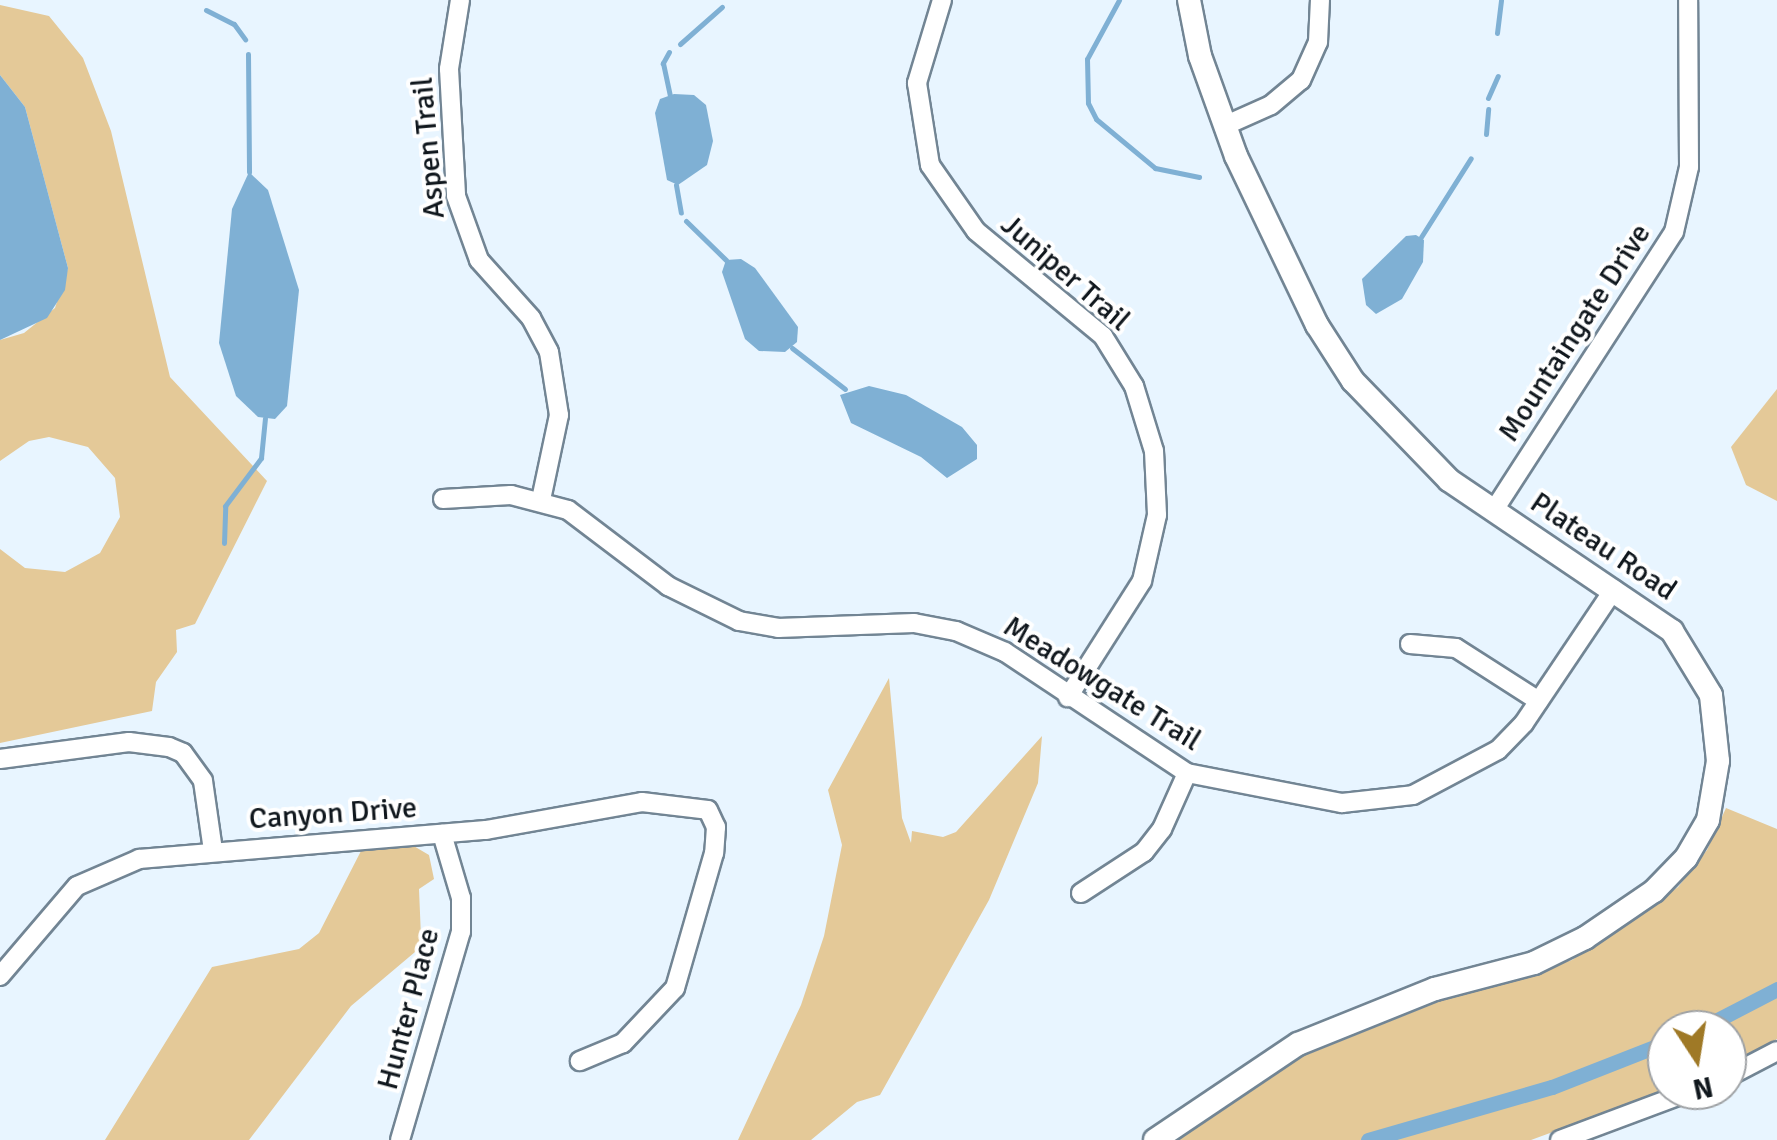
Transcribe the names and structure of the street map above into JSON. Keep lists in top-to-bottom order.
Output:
{
  "streets": {
    "street": [
      "Aspen Trail",
      "Juniper Trail",
      "Mountaingate Drive",
      "Plateau Road",
      "Meadowgate Trail",
      "Canyon Drive",
      "Hunter Place"
    ]
  },
  "crossings": [
    ["Aspen Trail", "Meadowgate Trail"],
    ["Juniper Trail", "Meadowgate Trail"],
    ["Mountaingate Drive", "Plateau Road"],
    ["Plateau Road", "Meadowgate Trail"],
    ["Canyon Drive", "Hunter Place"]
  ],
  "north": "bottom"
}
